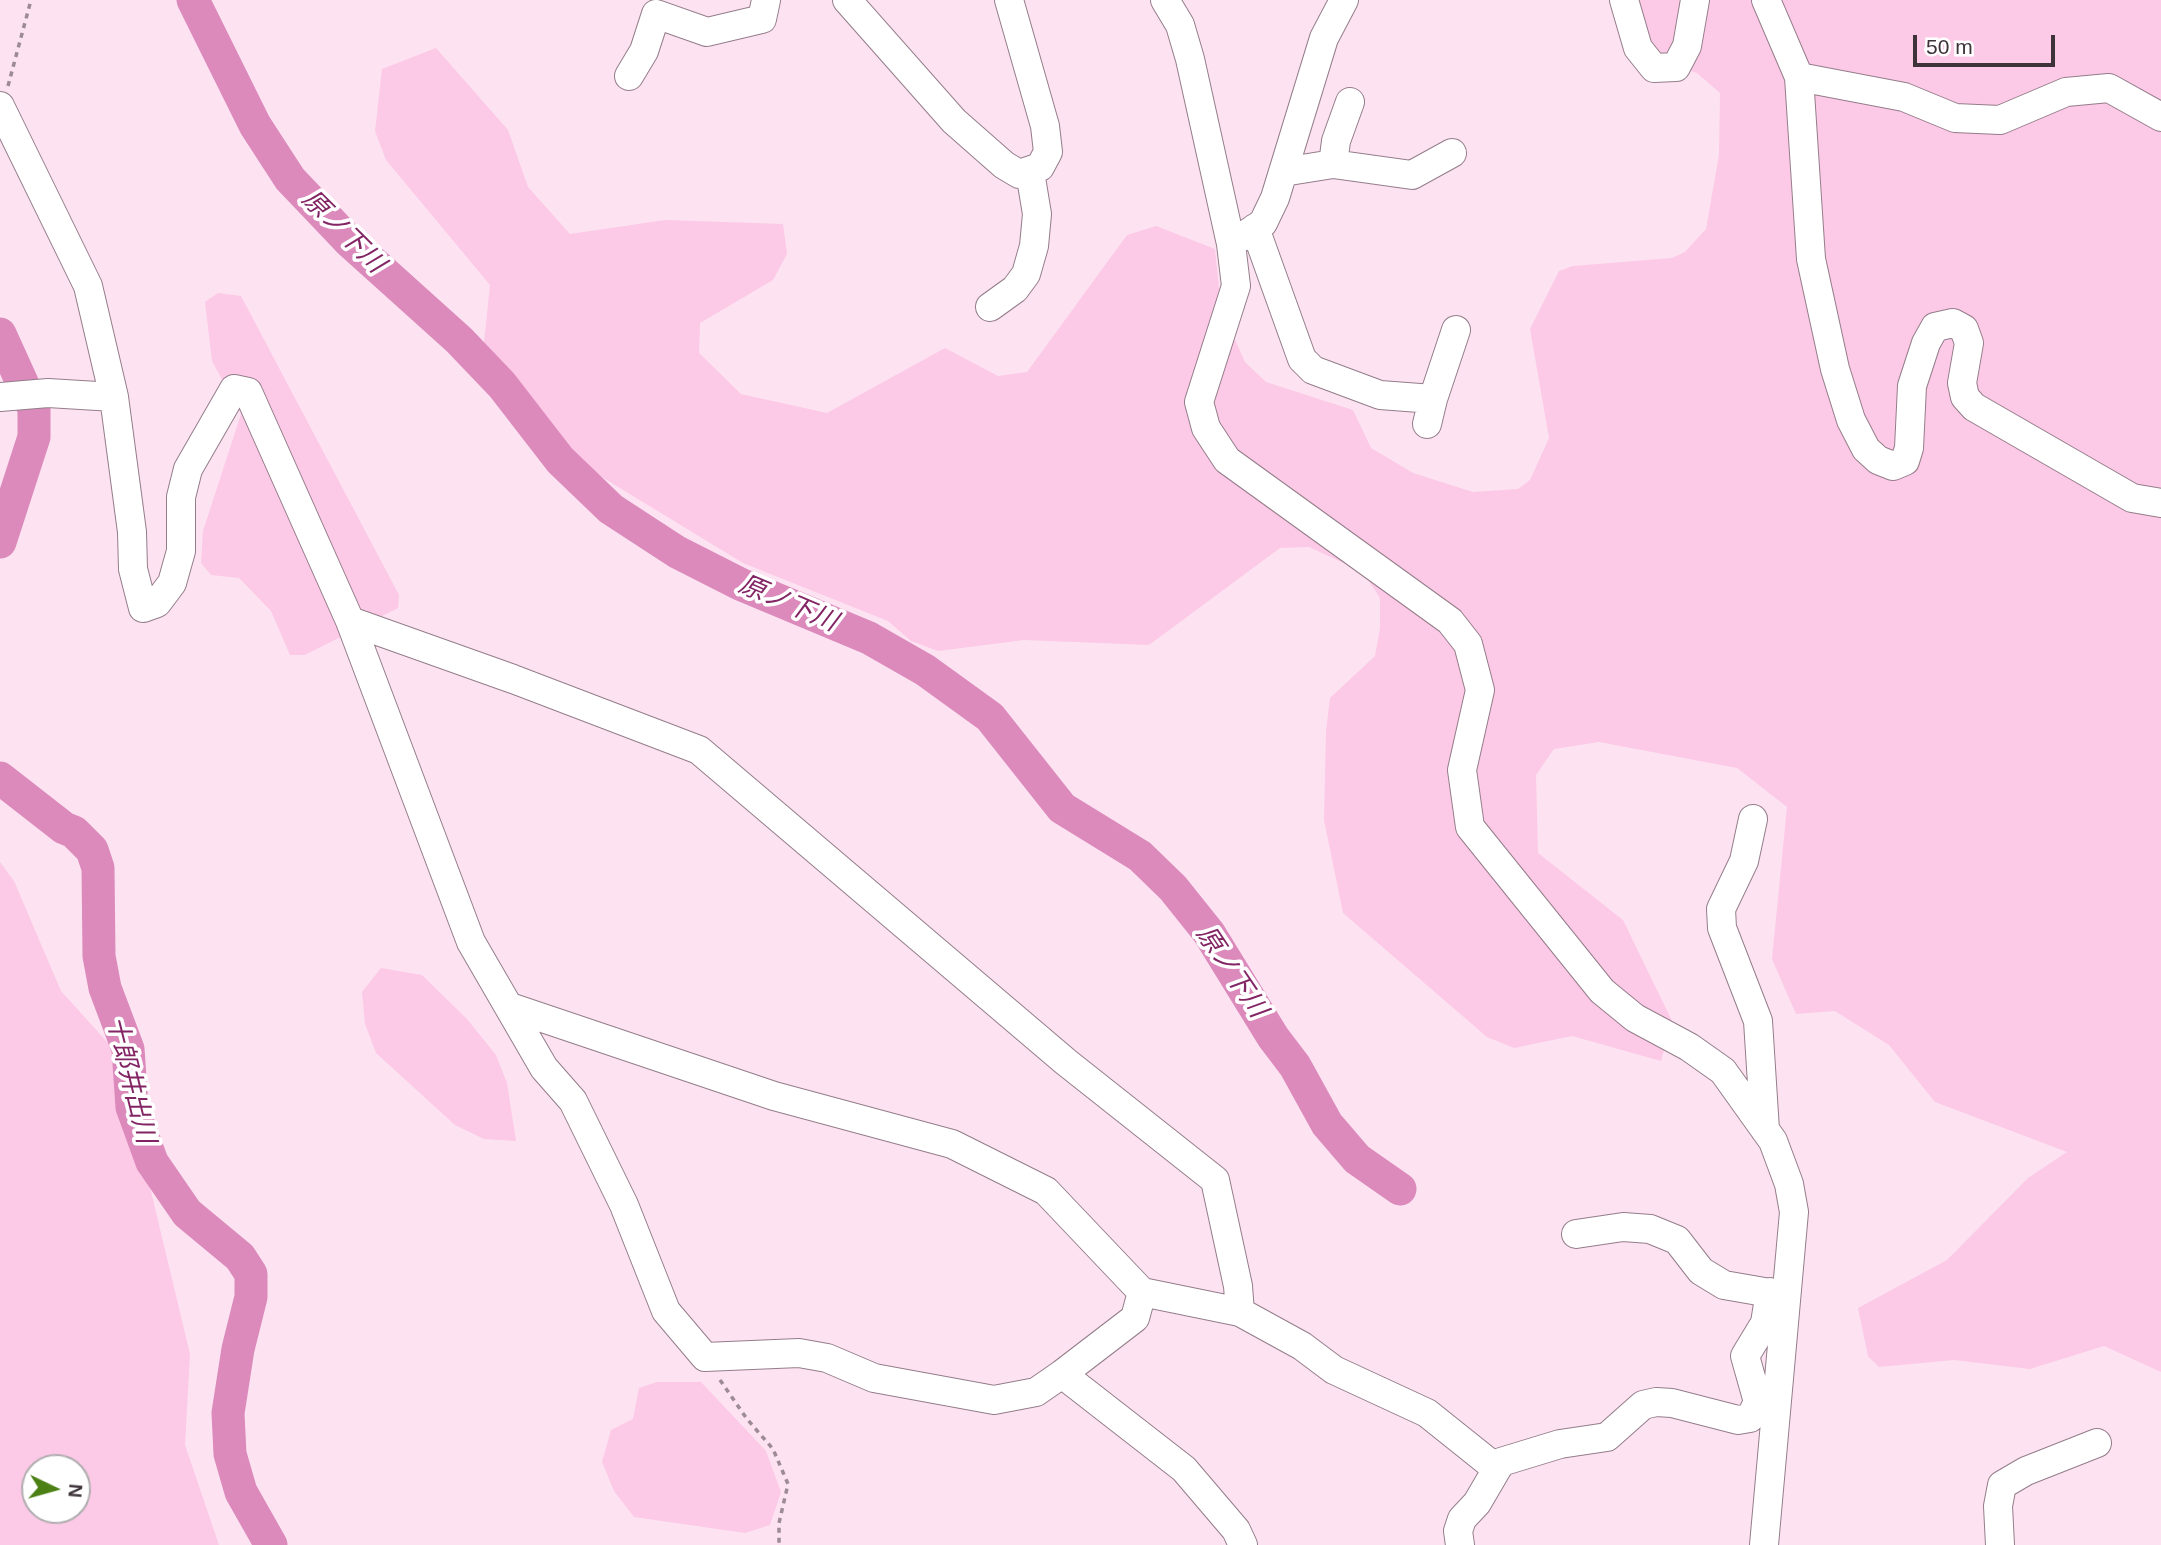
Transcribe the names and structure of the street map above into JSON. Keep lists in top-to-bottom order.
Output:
{
  "water": ["原ノ下川", "十郎井出川"],
  "scale_bar": "50 m",
  "north": "right"
}
